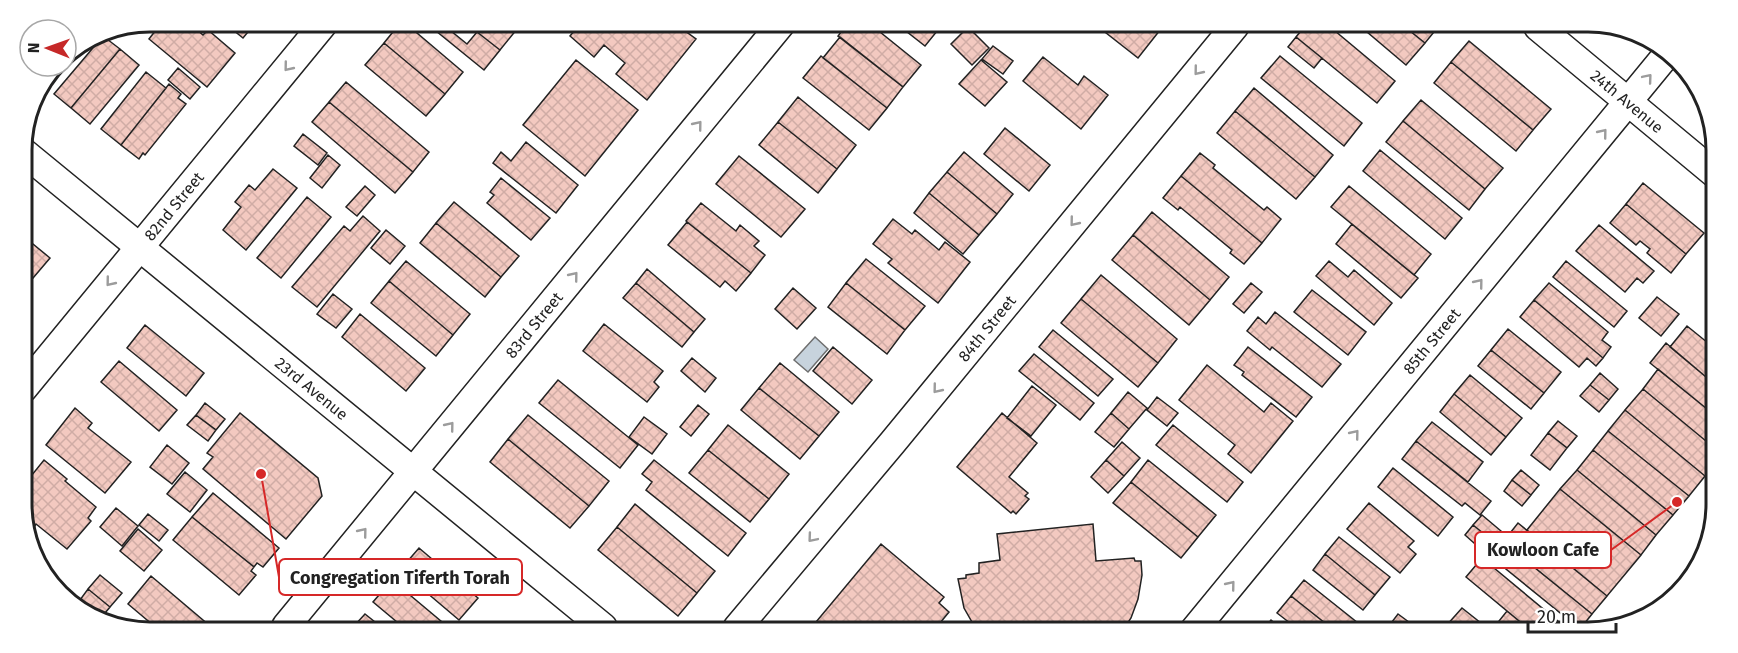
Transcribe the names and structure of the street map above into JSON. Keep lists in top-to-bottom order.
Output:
{
  "streets": {
    "street": [
      "24th Avenue",
      "82nd Street",
      "83rd Street",
      "84th Street",
      "85th Street",
      "23rd Avenue"
    ]
  },
  "crossings": [
    ["24th Avenue", "85th Street"],
    ["82nd Street", "23rd Avenue"],
    ["83rd Street", "23rd Avenue"]
  ],
  "one_way": [
    "82nd Street",
    "83rd Street",
    "84th Street",
    "85th Street"
  ],
  "places": ["Congregation Tiferth Torah", "Kowloon Cafe"],
  "scale_bar": "20 m",
  "north": "left"
}
